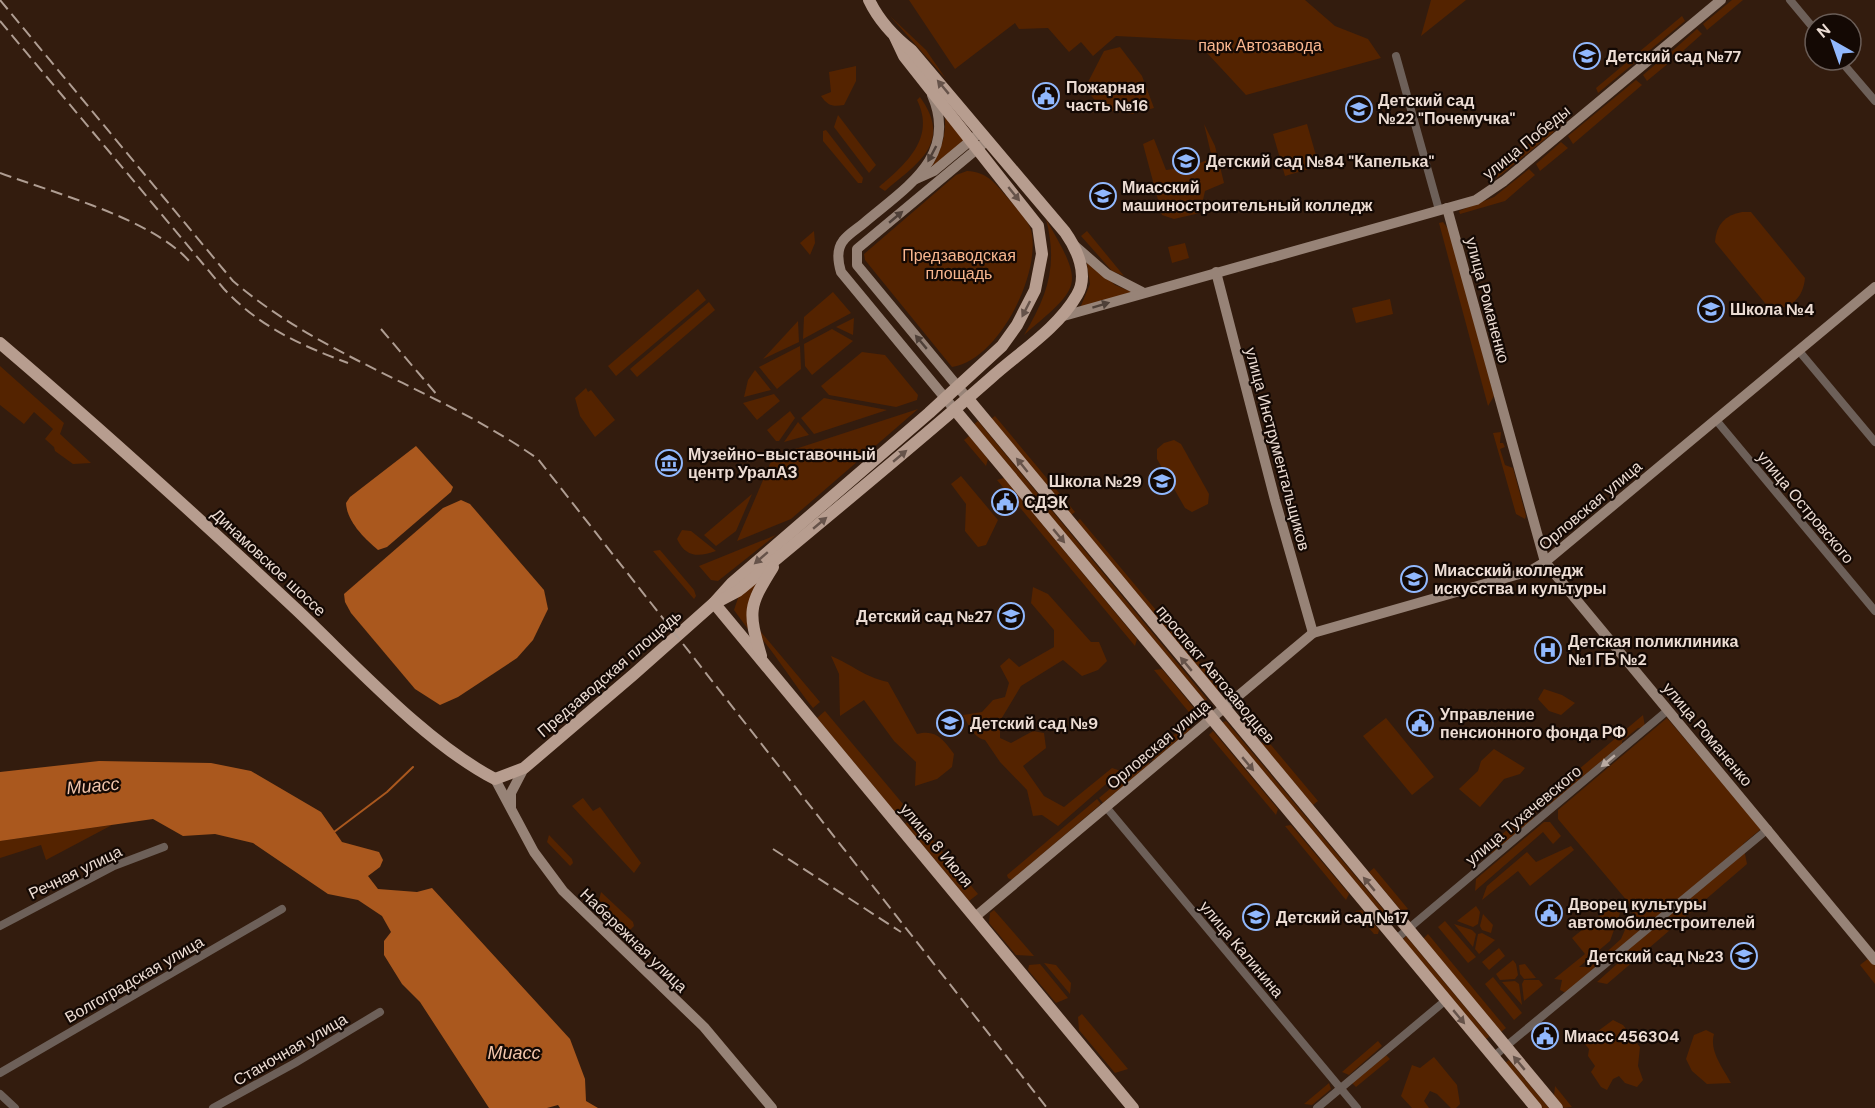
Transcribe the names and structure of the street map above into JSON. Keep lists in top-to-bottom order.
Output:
{
  "streets": {
    "main road": [
      "Динамовское шоссе",
      "Предзаводская площадь",
      "проспект Автозаводцев",
      "улица 8 Июля"
    ],
    "street": [
      "улица Победы",
      "улица Романенко",
      "улица Инструментальщиков",
      "Орловская улица",
      "улица Островского",
      "улица Тухачевского",
      "Речная улица",
      "Набережная улица",
      "улица Калинина",
      "Волгоградская улица",
      "Станочная улица"
    ]
  },
  "crossings": [
    ["улица Победы", "улица Романенко"],
    ["улица Победы", "улица Инструментальщиков"],
    ["улица Победы", "Предзаводская площадь"],
    ["улица Романенко", "Орловская улица"],
    ["улица Романенко", "улица Тухачевского"],
    ["улица Инструментальщиков", "Орловская улица"],
    ["Орловская улица", "улица Островского"],
    ["Орловская улица", "проспект Автозаводцев"],
    ["Орловская улица", "улица 8 Июля"],
    ["Орловская улица", "улица Калинина"],
    ["Динамовское шоссе", "Набережная улица"],
    ["Предзаводская площадь", "проспект Автозаводцев"],
    ["Предзаводская площадь", "улица 8 Июля"],
    ["проспект Автозаводцев", "улица Тухачевского"]
  ],
  "one_way": ["улица Тухачевского"],
  "water": ["Миасс"],
  "parks": ["парк Автозавода", "Предзаводская площадь"],
  "places": {
    "school or university": [
      "Детский сад №77",
      "Детский сад №22 \"Почемучка\"",
      "Детский сад №84 \"Капелька\"",
      "Миасский машиностроительный колледж",
      "Школа №4",
      "Школа №29",
      "Миасский колледж искусства и культуры",
      "Детский сад №27",
      "Детский сад №9",
      "Детский сад №17",
      "Детский сад №23"
    ],
    "public building": [
      "Пожарная часть №16",
      "СДЭК",
      "Управление пенсионного фонда РФ",
      "Дворец культуры автомобилестроителей",
      "Миасс 456304"
    ],
    "museum": ["Музейно-выставочный центр УралАЗ"],
    "hospital": ["Детская поликлиника №1 ГБ №2"]
  },
  "north": "top left"
}
